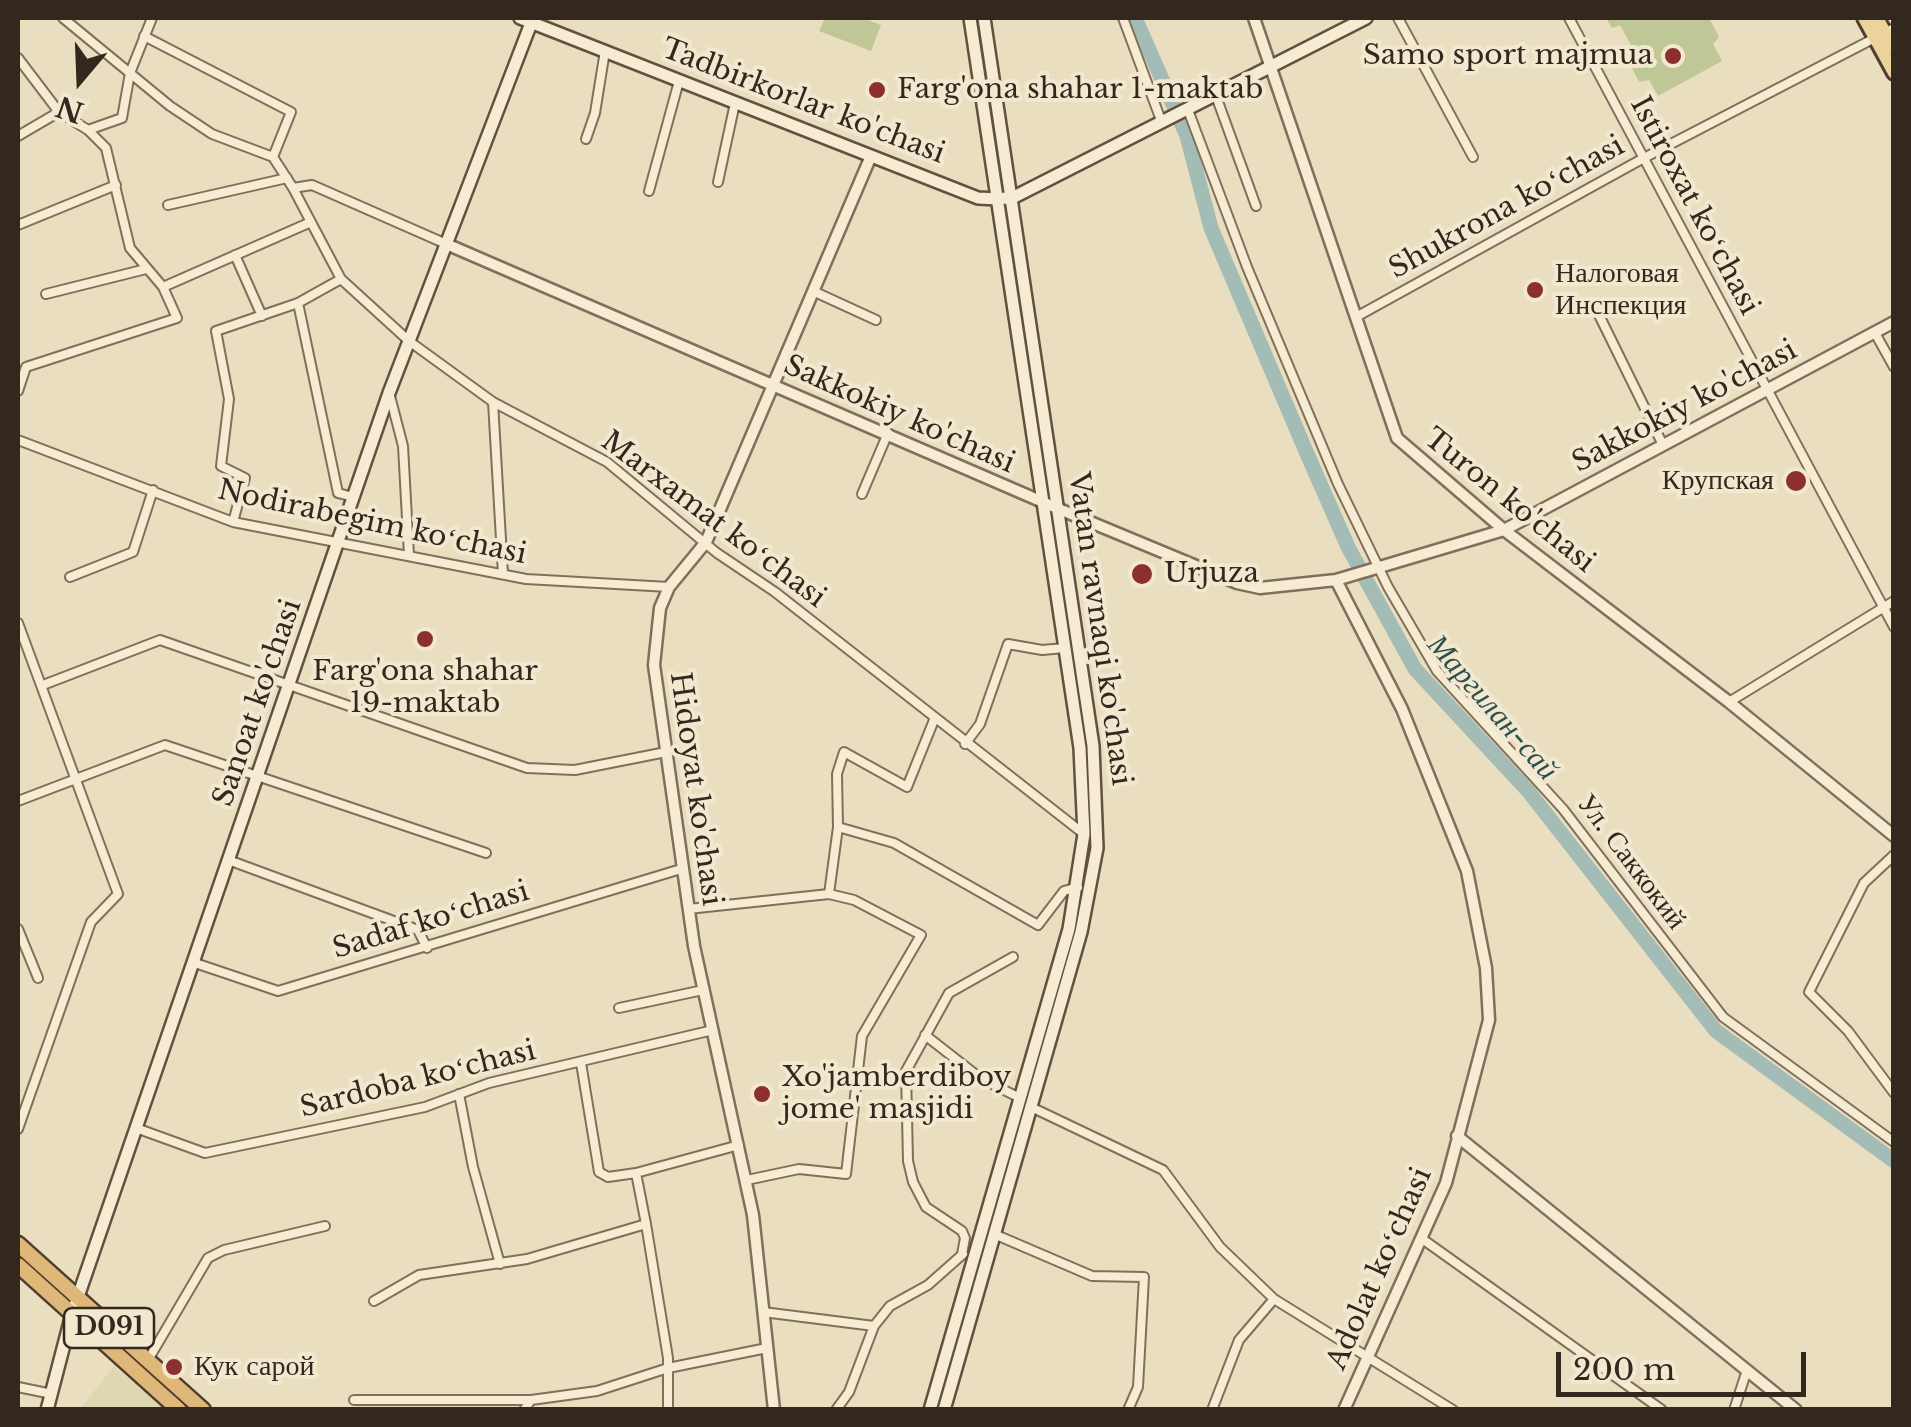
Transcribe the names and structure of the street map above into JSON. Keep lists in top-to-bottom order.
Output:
{
  "streets": {
    "highway": ["D091"],
    "main road": ["Tadbirkorlar ko'chasi", "Vatan ravnaqi ko'chasi", "Sanoat ko'chasi"],
    "street": [
      "Istiroxat koʻchasi",
      "Shukrona koʻchasi",
      "Sakkokiy ko'chasi",
      "Turon ko'chasi",
      "Marxamat koʻchasi",
      "Nodirabegim koʻchasi",
      "Hidoyat ko'chasi",
      "Ул. Саккокий",
      "Sadaf koʻchasi",
      "Sardoba koʻchasi",
      "Adolat koʻchasi"
    ]
  },
  "crossings": [
    ["Tadbirkorlar ko'chasi", "Turon ko'chasi"],
    ["Tadbirkorlar ko'chasi", "Vatan ravnaqi ko'chasi"],
    ["Tadbirkorlar ko'chasi", "Sanoat ko'chasi"],
    ["Tadbirkorlar ko'chasi", "Hidoyat ko'chasi"],
    ["Tadbirkorlar ko'chasi", "Ул. Саккокий"],
    ["Istiroxat koʻchasi", "Shukrona koʻchasi"],
    ["Istiroxat koʻchasi", "Sakkokiy ko'chasi"],
    ["Shukrona koʻchasi", "Turon ko'chasi"],
    ["Sakkokiy ko'chasi", "Turon ko'chasi"],
    ["Sakkokiy ko'chasi", "Marxamat koʻchasi"],
    ["Sakkokiy ko'chasi", "Vatan ravnaqi ko'chasi"],
    ["Sakkokiy ko'chasi", "Sanoat ko'chasi"],
    ["Sakkokiy ko'chasi", "Hidoyat ko'chasi"],
    ["Sakkokiy ko'chasi", "Ул. Саккокий"],
    ["Sakkokiy ko'chasi", "Adolat koʻchasi"],
    ["Marxamat koʻchasi", "Vatan ravnaqi ko'chasi"],
    ["Marxamat koʻchasi", "Sanoat ko'chasi"],
    ["Marxamat koʻchasi", "Hidoyat ko'chasi"],
    ["Nodirabegim koʻchasi", "Sanoat ko'chasi"],
    ["Nodirabegim koʻchasi", "Hidoyat ko'chasi"],
    ["Sanoat ko'chasi", "Sadaf koʻchasi"],
    ["Sanoat ko'chasi", "Sardoba koʻchasi"],
    ["Sanoat ko'chasi", "D091"],
    ["Hidoyat ko'chasi", "Sadaf koʻchasi"],
    ["Hidoyat ko'chasi", "Sardoba koʻchasi"]
  ],
  "water": ["Маргилан-сай"],
  "places": [
    "Samo sport majmua",
    "Farg'ona shahar 1-maktab",
    "Налоговая Инспекция",
    "Крупская",
    "Urjuza",
    "Farg'ona shahar 19-maktab",
    "Xo'jamberdiboy jome' masjidi",
    "Кук сарой"
  ],
  "scale_bar": "200 m",
  "north": "bottom"
}
